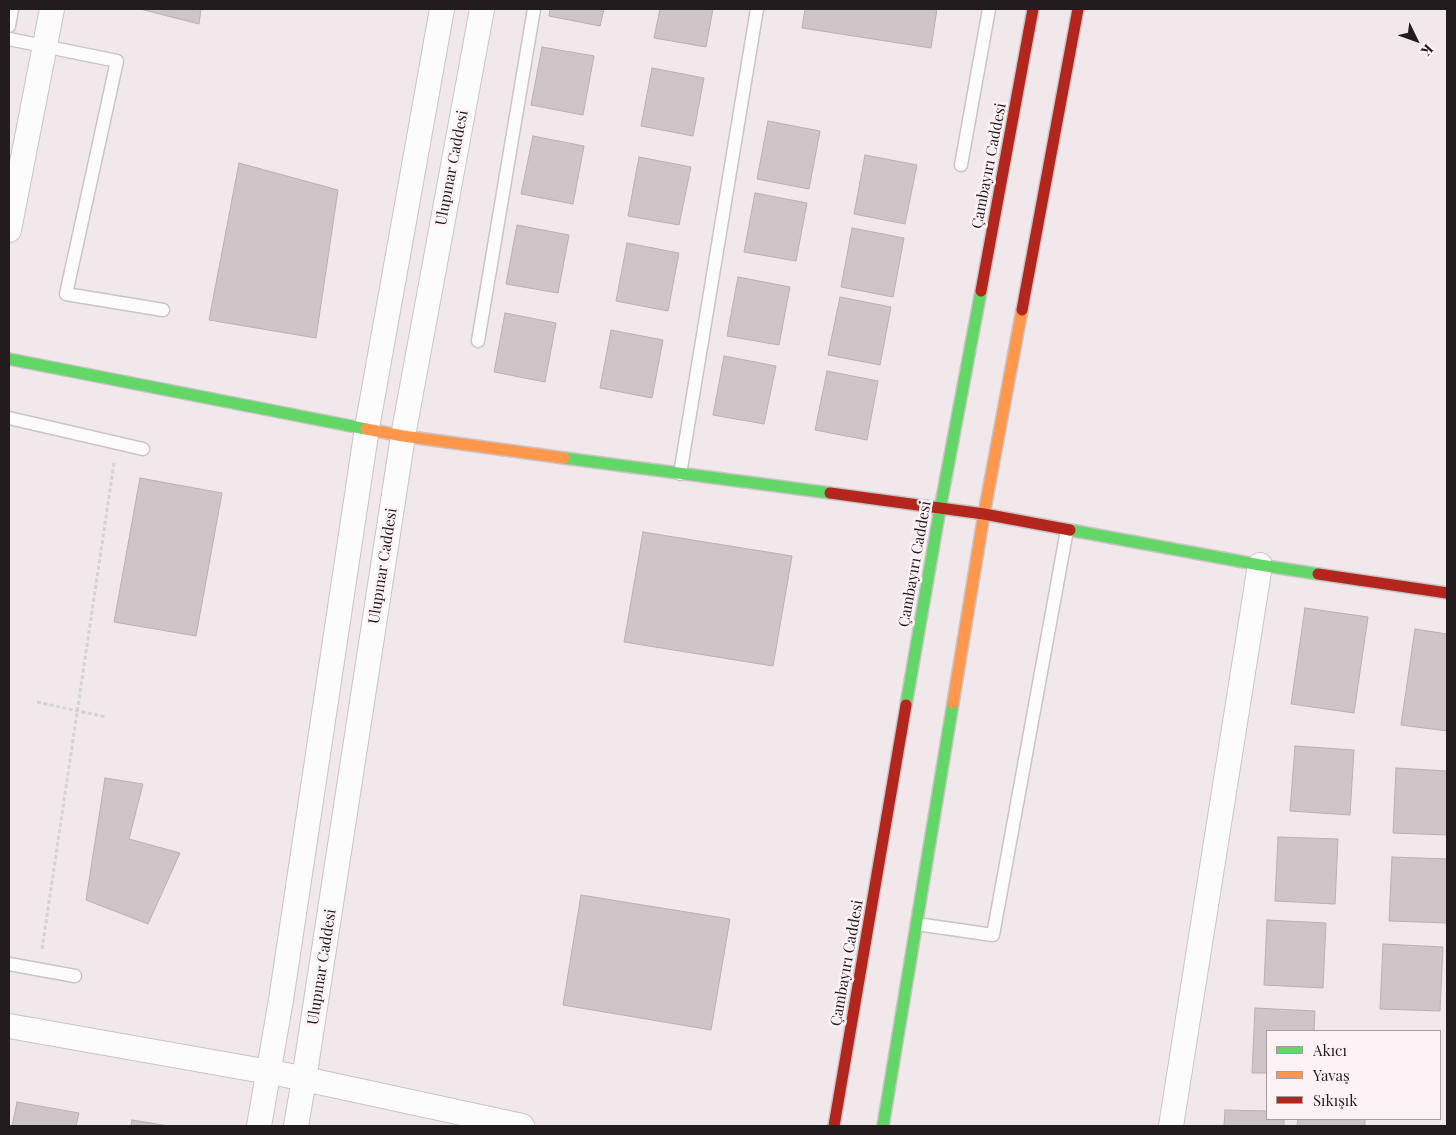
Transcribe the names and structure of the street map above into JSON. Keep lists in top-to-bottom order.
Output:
{
  "streets": {
    "main road": ["Çambayırı Caddesi"],
    "street": ["Ulupınar Caddesi"]
  },
  "legend": ["Akıcı", "Yavaş", "Sıkışık"],
  "north": "bottom right"
}
